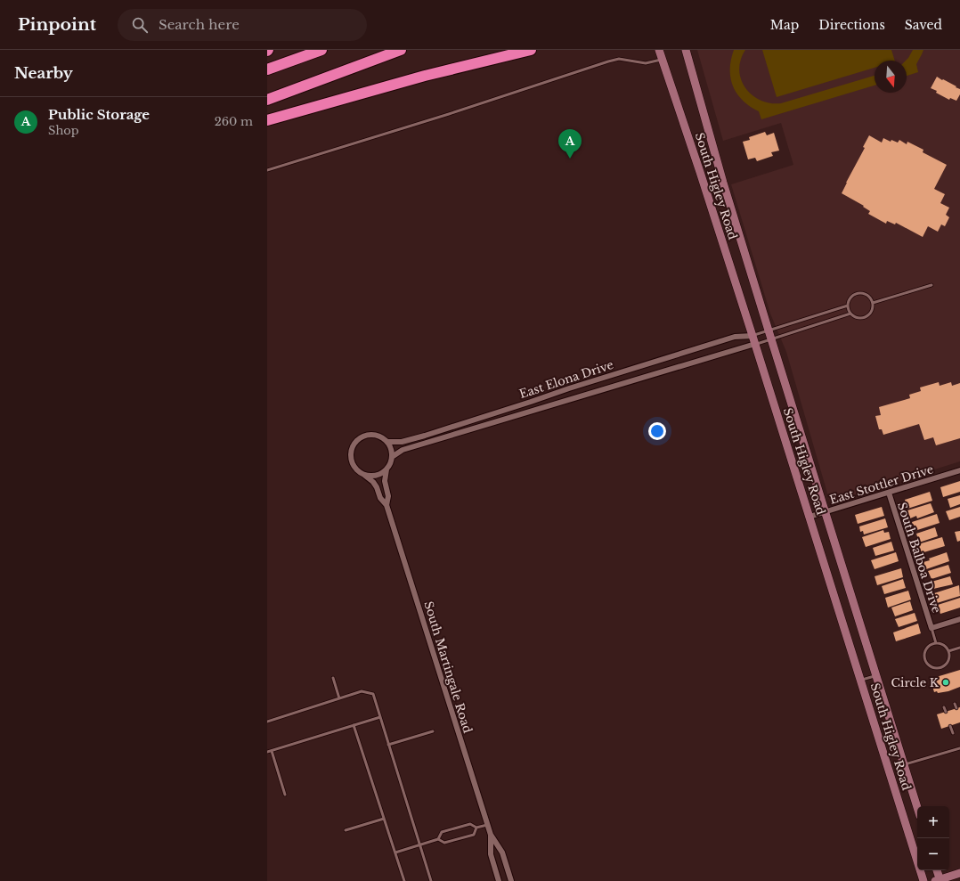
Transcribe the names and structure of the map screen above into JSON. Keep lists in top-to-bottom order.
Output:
{
  "streets": {
    "main road": ["South Higley Road"],
    "street": [
      "East Elona Drive",
      "East Stottler Drive",
      "South Balboa Drive",
      "South Martingale Road"
    ]
  },
  "crossings": [
    ["South Higley Road", "East Elona Drive"],
    ["South Higley Road", "East Stottler Drive"],
    ["East Elona Drive", "South Martingale Road"],
    ["East Stottler Drive", "South Balboa Drive"]
  ],
  "places": ["Circle K"],
  "north": "bottom",
  "page": {
    "header": "Pinpoint",
    "search": "Search here",
    "nav": ["Map", "Directions", "Saved"],
    "heading": "Nearby",
    "list": [
      {
        "mark": "A",
        "name": "Public Storage",
        "note": "Shop",
        "value": "260 m"
      }
    ],
    "pins": "A",
    "map_buttons": ["+", "−"]
  }
}
